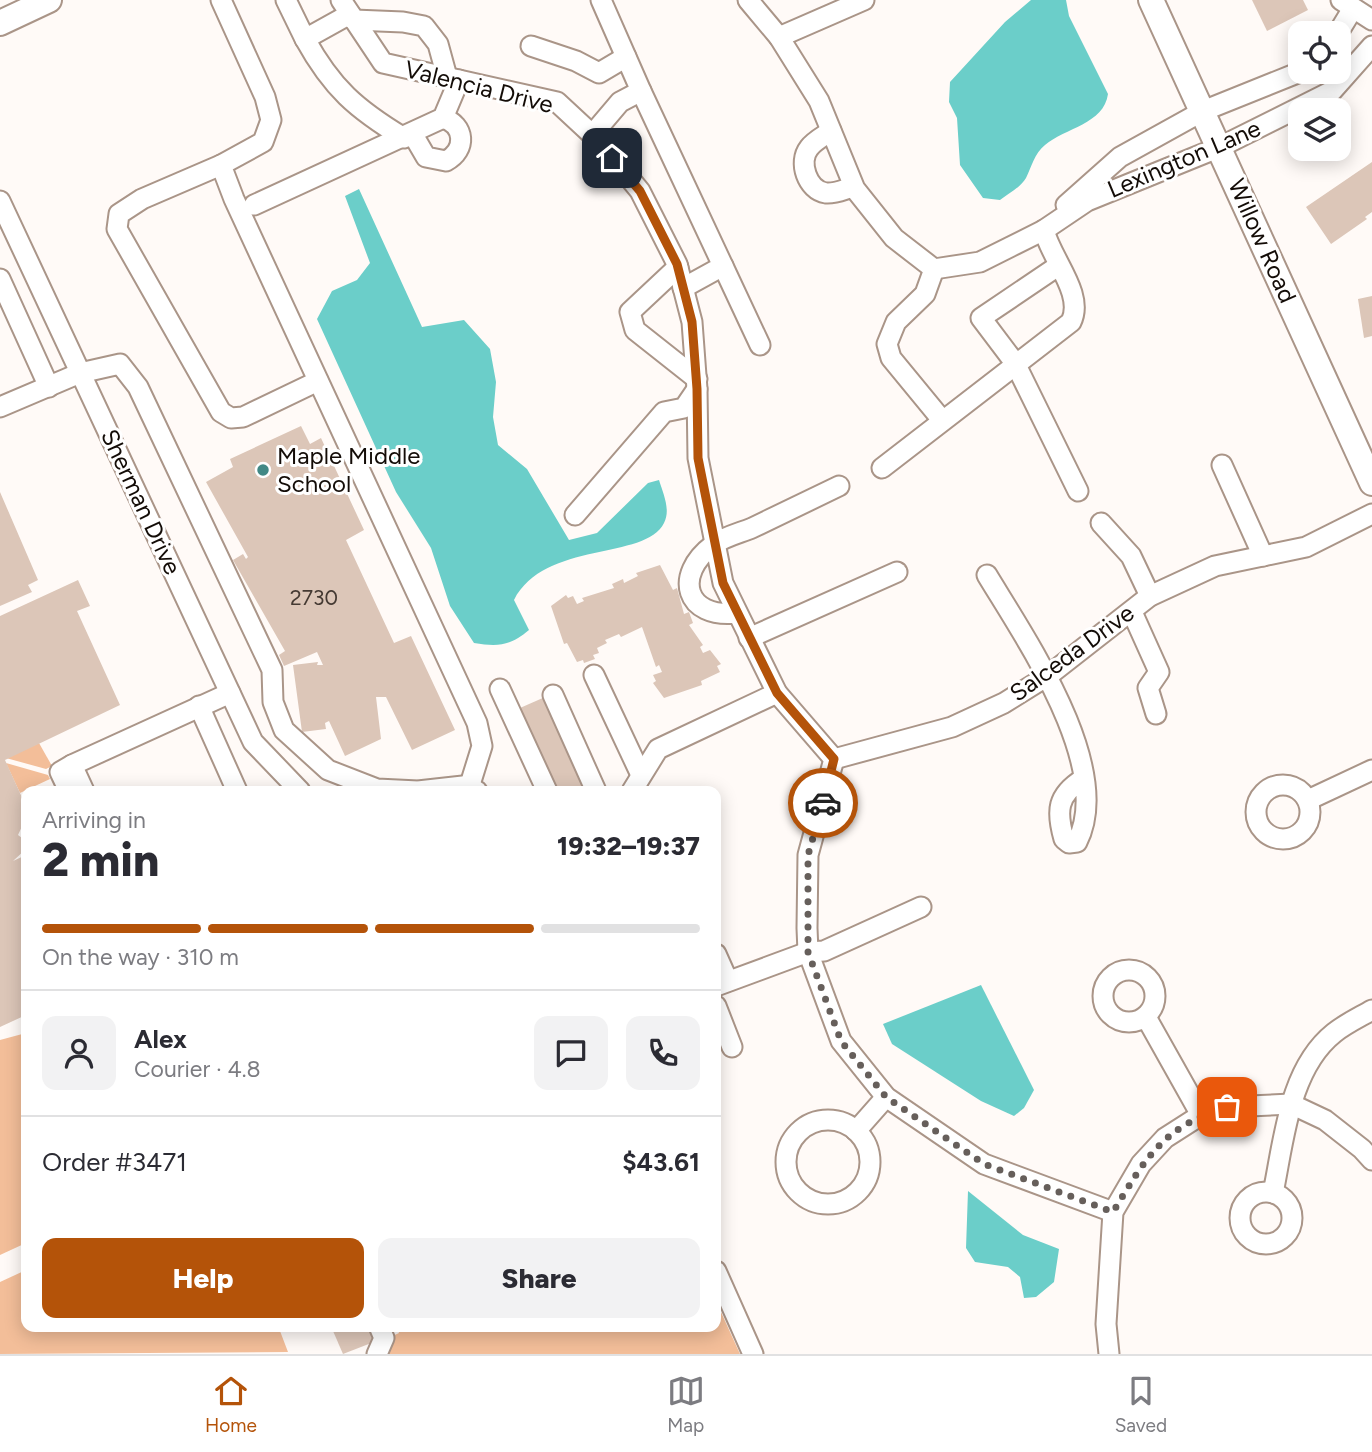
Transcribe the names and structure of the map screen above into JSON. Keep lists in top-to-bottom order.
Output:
{
  "streets": {
    "main road": ["Willow Road"],
    "street": [
      "Valencia Drive",
      "Lexington Lane",
      "Sherman Drive",
      "Salceda Drive"
    ]
  },
  "crossings": [
    ["Valencia Drive", "Salceda Drive"],
    ["Lexington Lane", "Willow Road"]
  ],
  "places": ["Maple Middle School"],
  "house_numbers": ["2730"],
  "page": {
    "heading": ["2 min", "Arriving in", "19:32–19:37"],
    "panel": [
      "Alex",
      "Courier · 4.8",
      "Order #3471",
      "$43.61"
    ],
    "bar": "On the way · 310 m",
    "buttons": ["Help", "Share"],
    "tabs": ["Home", "Map", "Saved"]
  }
}
